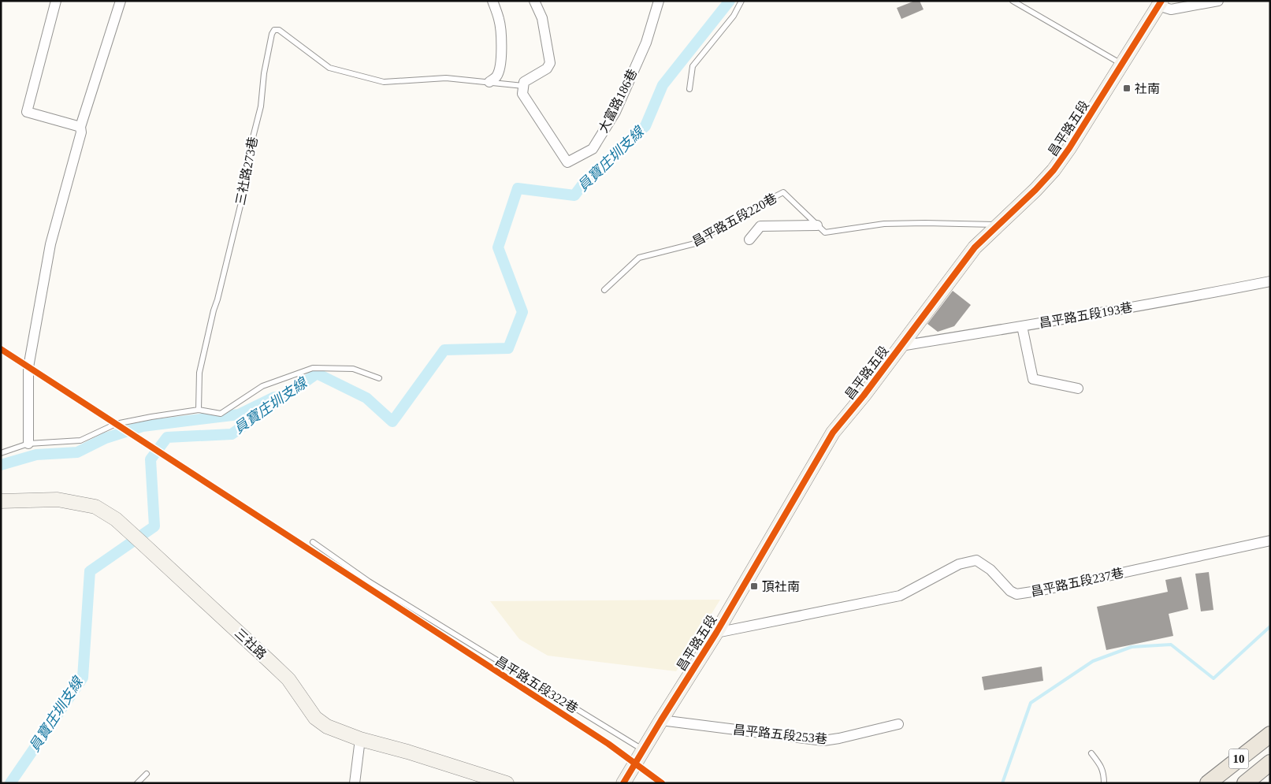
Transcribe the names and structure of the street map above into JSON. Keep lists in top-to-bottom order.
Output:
{
  "streets": {
    "main road": ["10"],
    "street": [
      "大富路186巷",
      "昌平路五段",
      "昌平路五段220巷",
      "昌平路五段193巷",
      "昌平路五段237巷",
      "三社路",
      "昌平路五段253巷"
    ],
    "lane": ["三社路273巷", "昌平路五段322巷"]
  },
  "crossings": [
    ["昌平路五段", "昌平路五段220巷"],
    ["昌平路五段", "昌平路五段193巷"],
    ["昌平路五段", "昌平路五段237巷"],
    ["昌平路五段", "昌平路五段322巷"],
    ["昌平路五段", "昌平路五段253巷"]
  ],
  "water": ["員寶庄圳支線"],
  "places": {
    "transit": ["社南", "頂社南"]
  }
}
